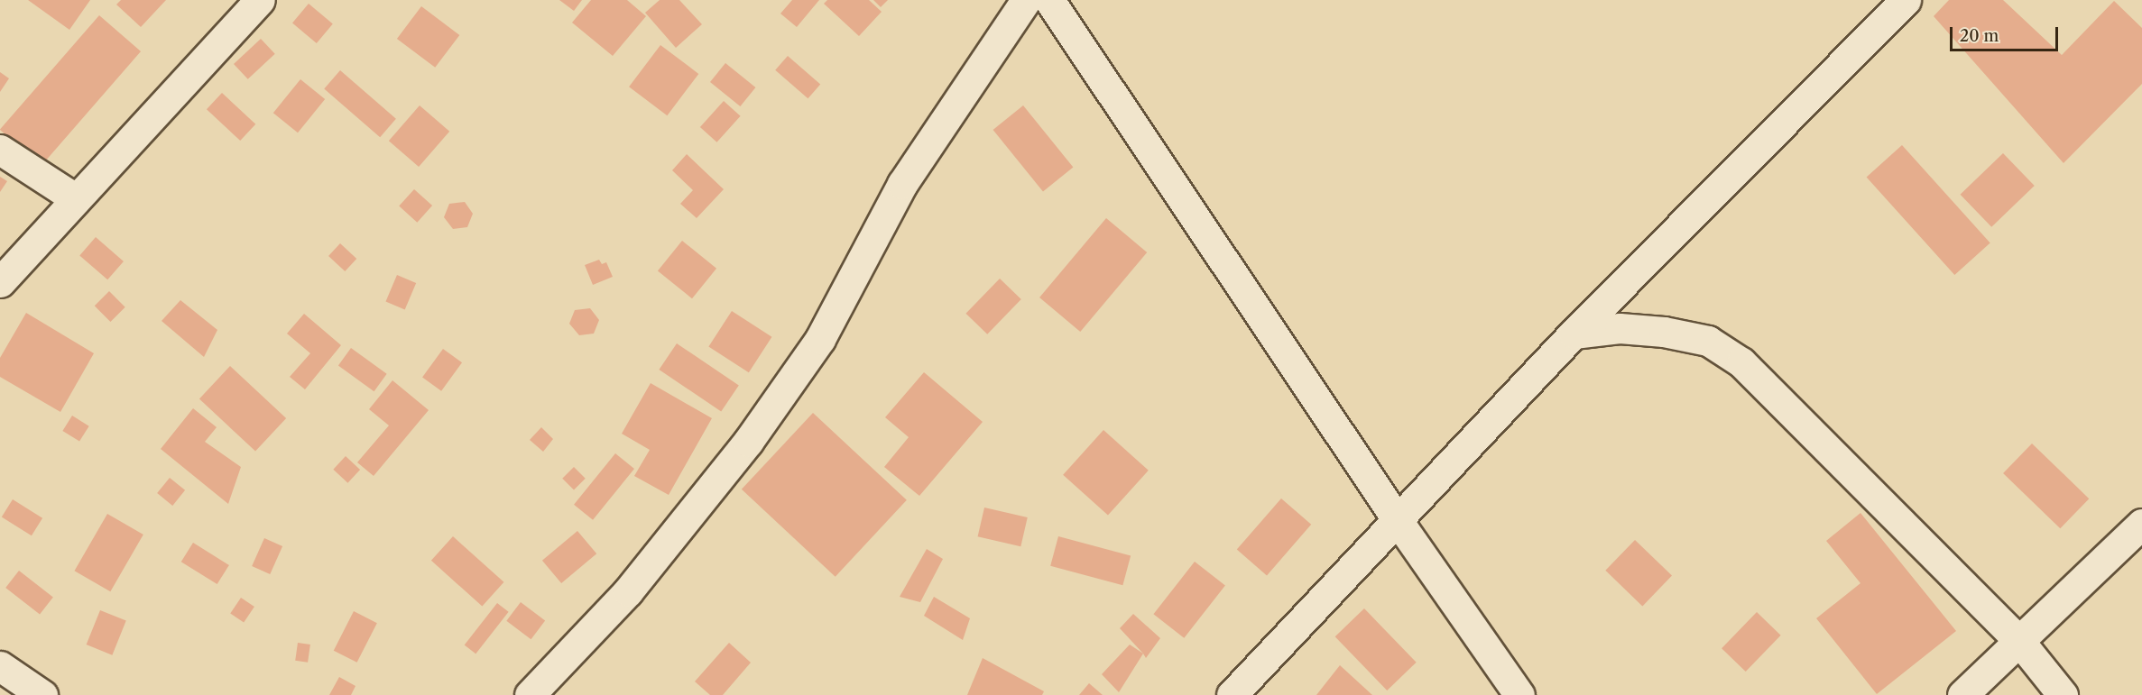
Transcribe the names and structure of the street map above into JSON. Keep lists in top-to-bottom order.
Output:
{
  "scale_bar": "20 m"
}
